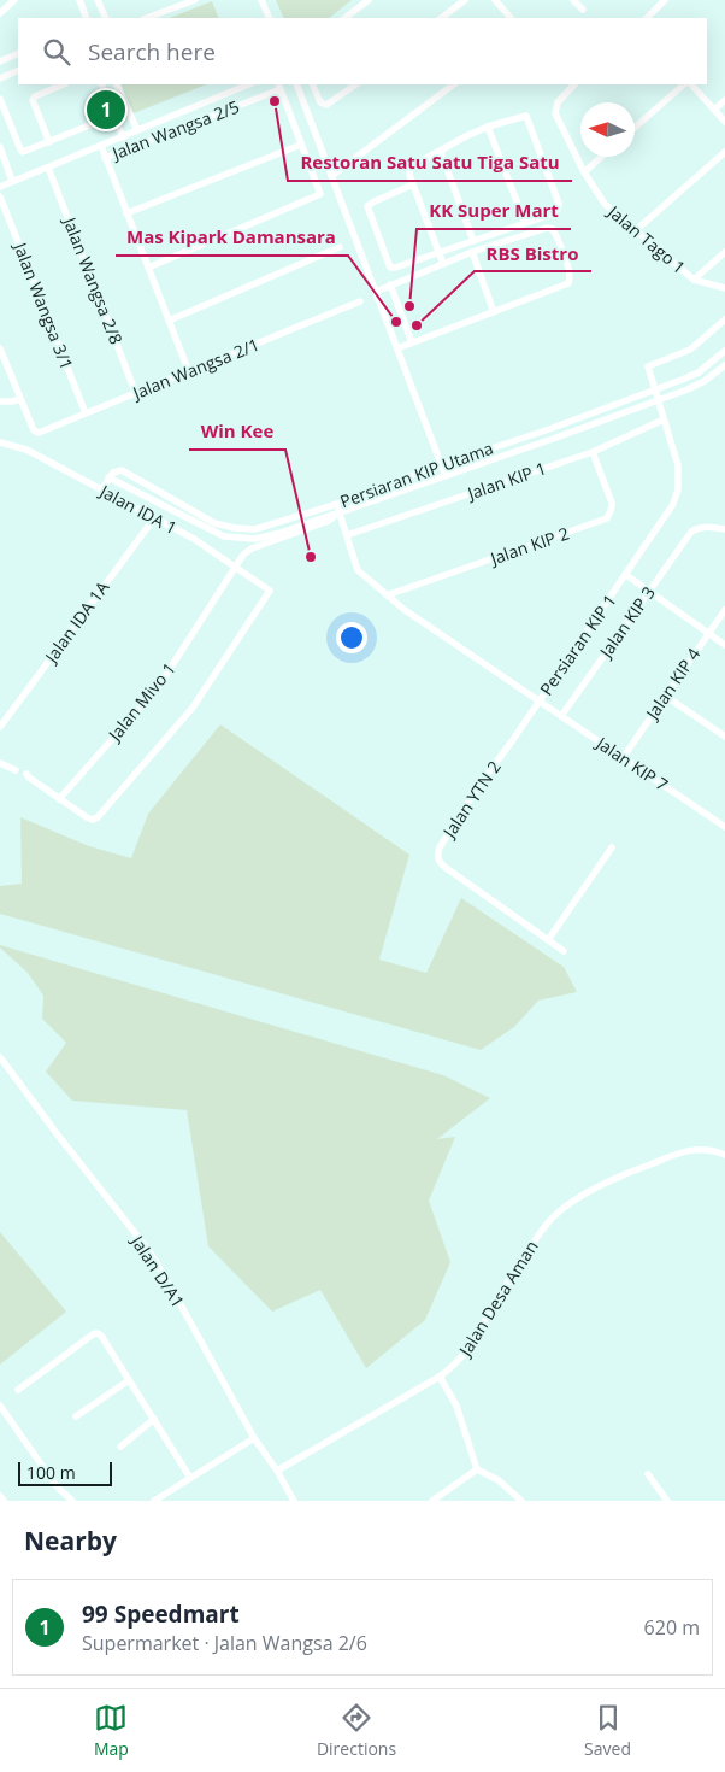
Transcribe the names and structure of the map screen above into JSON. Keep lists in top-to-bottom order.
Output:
{
  "streets": {
    "street": [
      "Jalan Wangsa 2/5",
      "Jalan Tago 1",
      "Jalan Wangsa 2/8",
      "Jalan Wangsa 3/1",
      "Jalan Wangsa 2/1",
      "Persiaran KIP Utama",
      "Jalan KIP 1",
      "Jalan IDA 1",
      "Jalan KIP 2",
      "Jalan IDA 1A",
      "Jalan KIP 3",
      "Persiaran KIP 1",
      "Jalan KIP 4",
      "Jalan Mivo 1",
      "Jalan KIP 7",
      "Jalan YTN 2",
      "Jalan D/A1",
      "Jalan Desa Aman"
    ]
  },
  "crossings": [
    ["Jalan Wangsa 2/8", "Jalan Wangsa 2/1"],
    ["Jalan Wangsa 3/1", "Jalan Wangsa 2/1"],
    ["Persiaran KIP Utama", "Persiaran KIP 1"],
    ["Persiaran KIP Utama", "Jalan Mivo 1"],
    ["Jalan KIP 1", "Jalan KIP 2"],
    ["Jalan KIP 1", "Persiaran KIP 1"],
    ["Jalan IDA 1", "Jalan IDA 1A"],
    ["Jalan IDA 1", "Jalan Mivo 1"],
    ["Jalan KIP 2", "Persiaran KIP 1"],
    ["Jalan KIP 3", "Jalan KIP 7"],
    ["Persiaran KIP 1", "Jalan Mivo 1"],
    ["Persiaran KIP 1", "Jalan KIP 7"],
    ["Persiaran KIP 1", "Jalan YTN 2"],
    ["Jalan KIP 4", "Jalan KIP 7"],
    ["Jalan KIP 7", "Jalan YTN 2"],
    ["Jalan D/A1", "Jalan Desa Aman"]
  ],
  "places": [
    "Restoran Satu Satu Tiga Satu",
    "KK Super Mart",
    "Mas Kipark Damansara",
    "RBS Bistro",
    "Win Kee"
  ],
  "scale_bar": "100 m",
  "north": "left",
  "page": {
    "search": "Search here",
    "pins": "1",
    "scale": "100 m",
    "heading": "Nearby",
    "list": [
      {
        "mark": "1",
        "name": "99 Speedmart",
        "note": "Supermarket · Jalan Wangsa 2/6",
        "value": "620 m"
      }
    ],
    "nav": ["Map", "Directions", "Saved"]
  }
}
